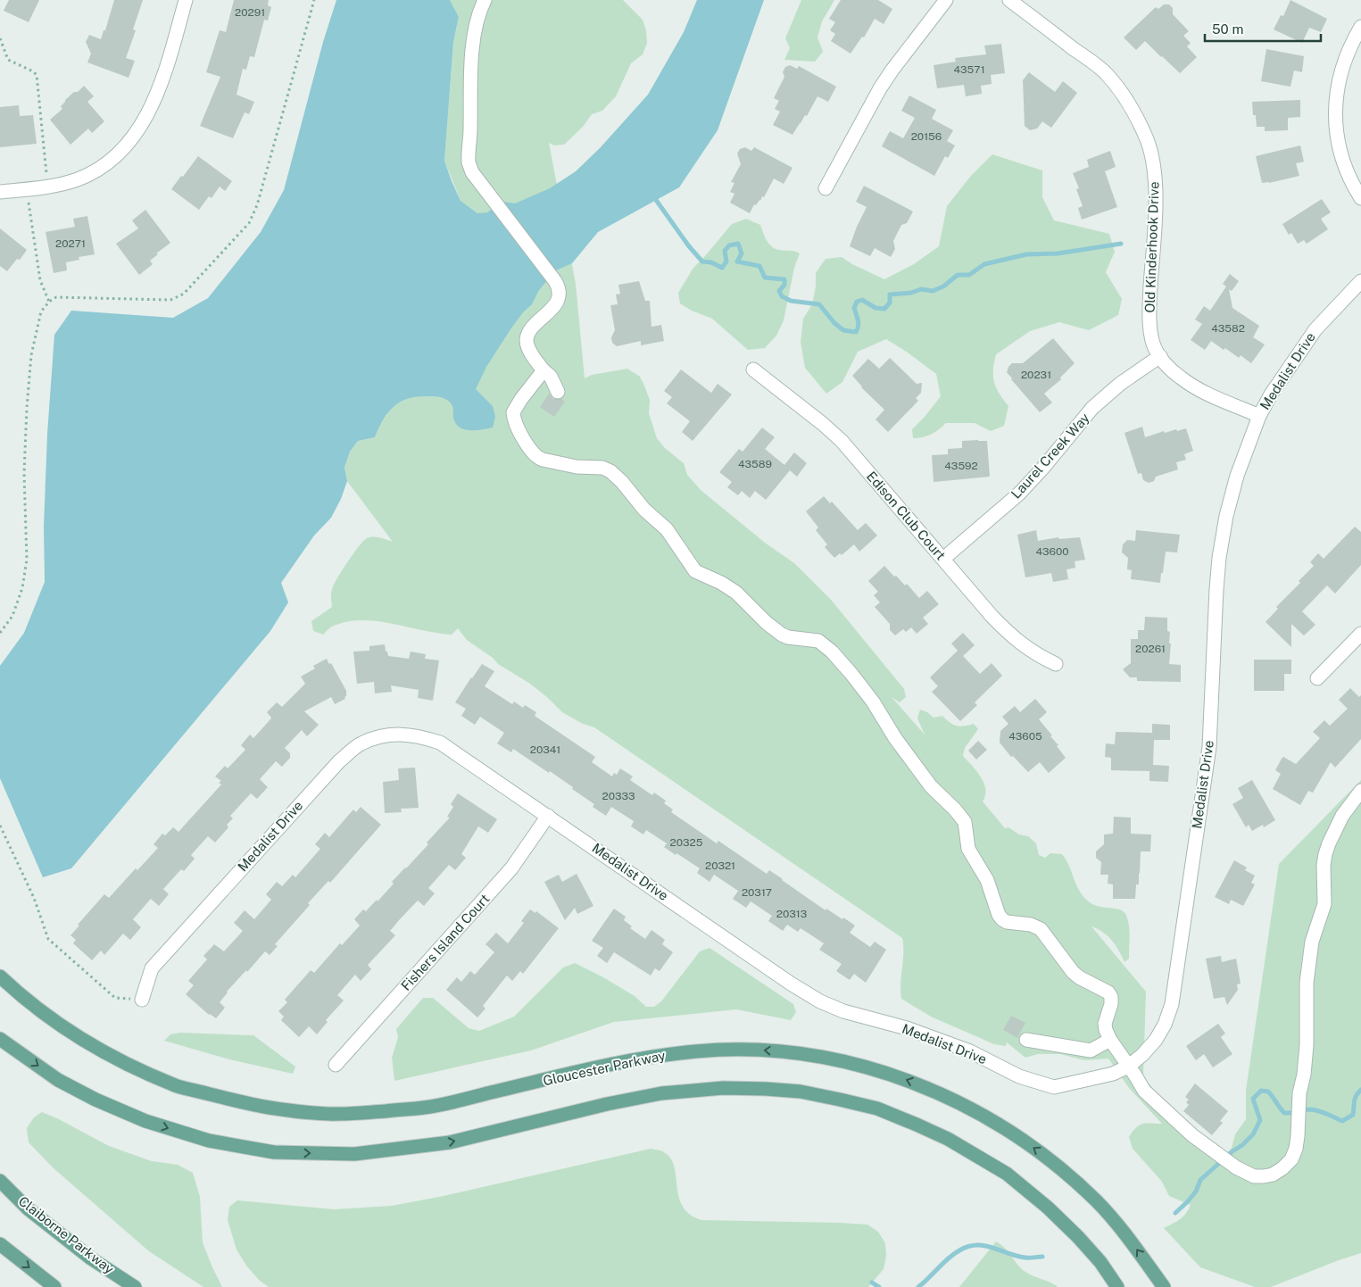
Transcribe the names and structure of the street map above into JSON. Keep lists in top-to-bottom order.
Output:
{
  "streets": {
    "main road": ["Gloucester Parkway", "Claiborne Parkway"],
    "street": [
      "Old Kinderhook Drive",
      "Medalist Drive",
      "Laurel Creek Way",
      "Edison Club Court",
      "Fishers Island Court"
    ]
  },
  "crossings": [
    ["Old Kinderhook Drive", "Medalist Drive"],
    ["Old Kinderhook Drive", "Laurel Creek Way"],
    ["Medalist Drive", "Fishers Island Court"],
    ["Laurel Creek Way", "Edison Club Court"]
  ],
  "house_numbers": [
    "20291",
    "43571",
    "20156",
    "20271",
    "43582",
    "20231",
    "43589",
    "43592",
    "43600",
    "20261",
    "43605",
    "20341",
    "20333",
    "20325",
    "20321",
    "20317",
    "20313"
  ],
  "scale_bar": "50 m"
}
